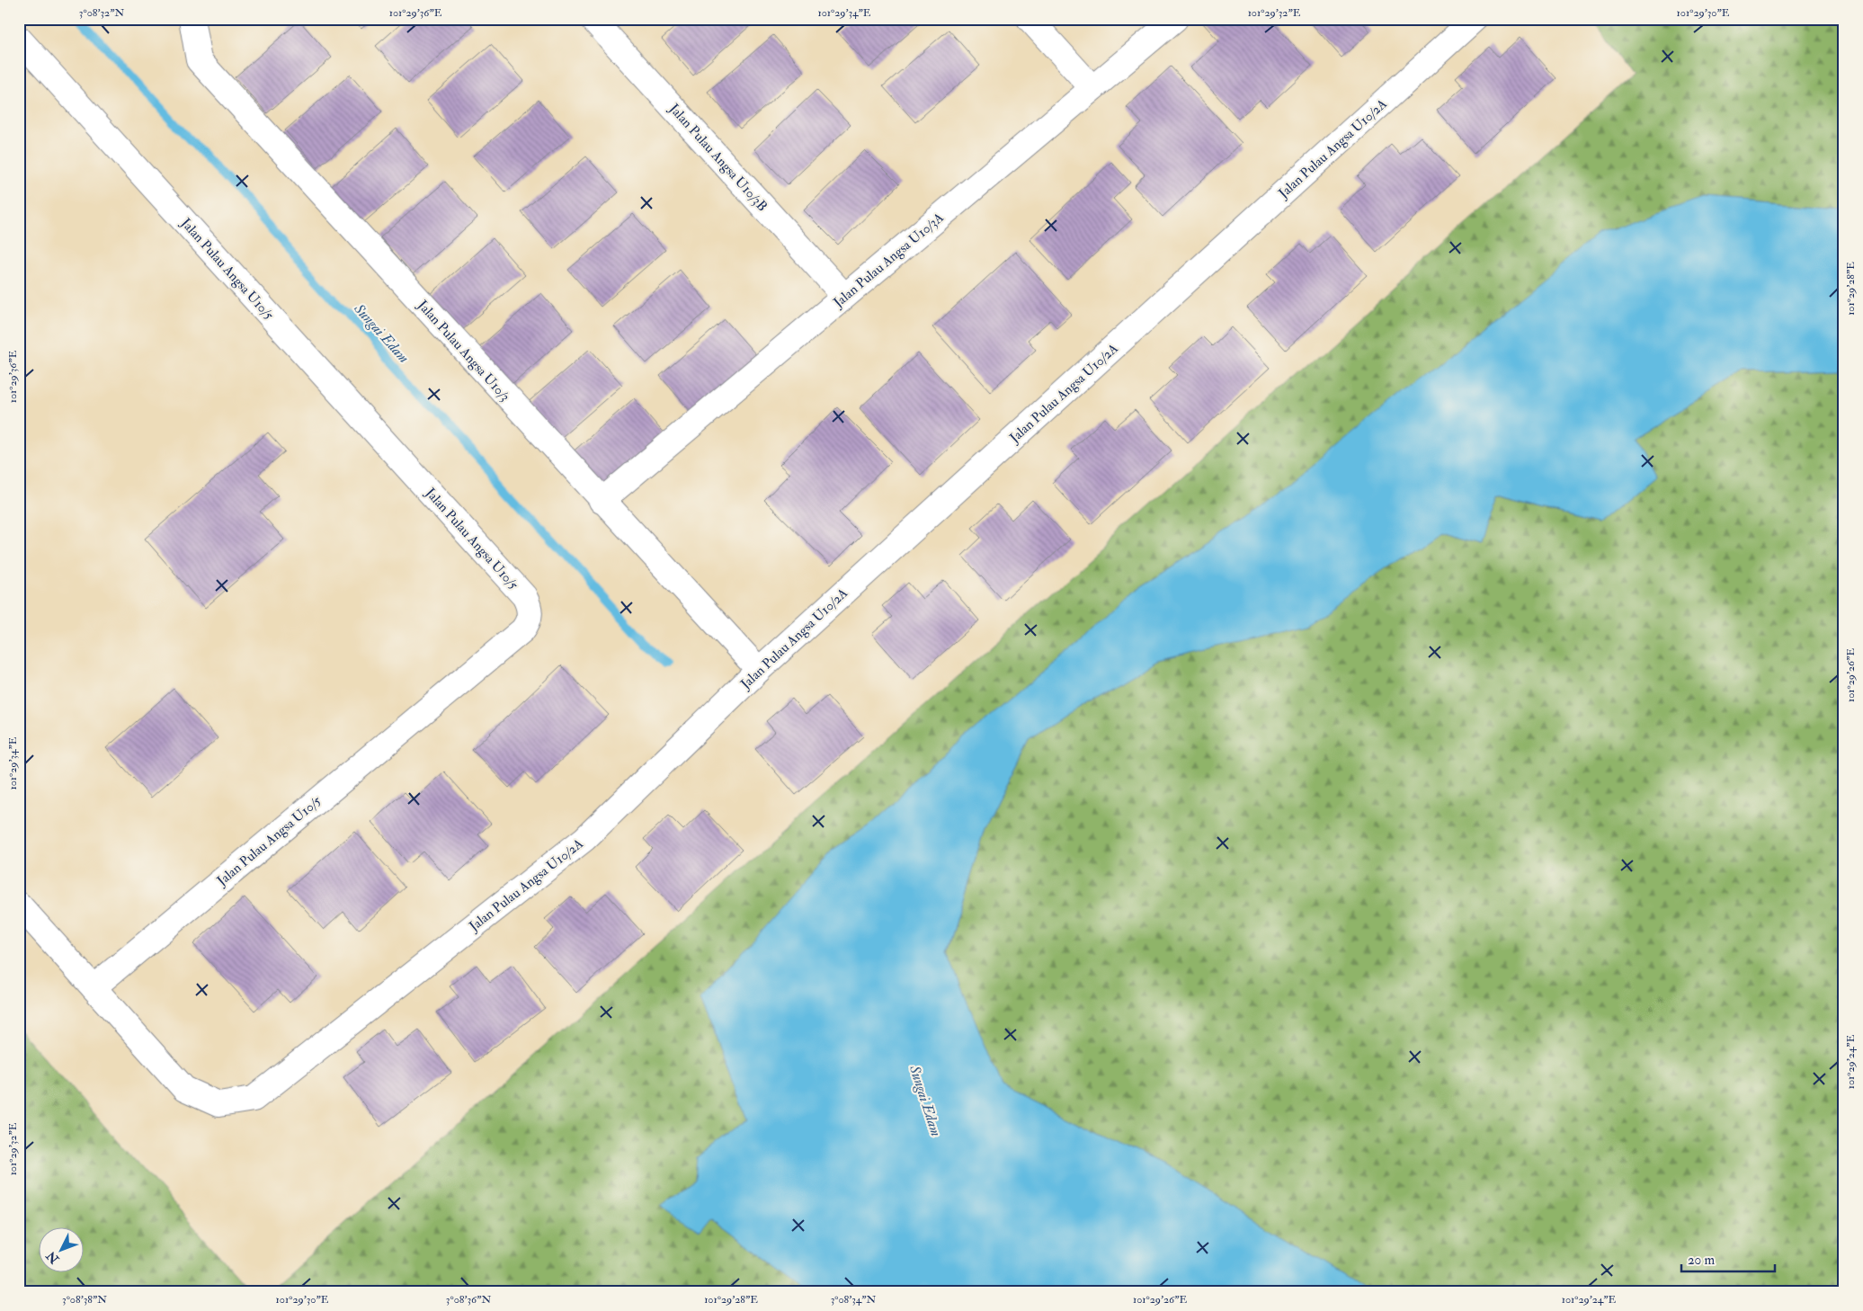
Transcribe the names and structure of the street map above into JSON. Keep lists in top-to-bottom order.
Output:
{
  "streets": {
    "street": [
      "Jalan Pulau Angsa U10/2A",
      "Jalan Pulau Angsa U10/3B",
      "Jalan Pulau Angsa U10/3A",
      "Jalan Pulau Angsa U10/5",
      "Jalan Pulau Angsa U10/3"
    ]
  },
  "crossings": [
    ["Jalan Pulau Angsa U10/2A", "Jalan Pulau Angsa U10/5"],
    ["Jalan Pulau Angsa U10/2A", "Jalan Pulau Angsa U10/3"],
    ["Jalan Pulau Angsa U10/3B", "Jalan Pulau Angsa U10/3A"],
    ["Jalan Pulau Angsa U10/3A", "Jalan Pulau Angsa U10/3"]
  ],
  "water": ["Sungai Edam"],
  "scale_bar": "20 m",
  "north": "bottom left",
  "coordinates": [
    "3°08'32\"N",
    "101°29'36\"E",
    "101°29'34\"E",
    "101°29'32\"E",
    "101°29'30\"E",
    "101°29'28\"E",
    "101°29'26\"E",
    "101°29'24\"E",
    "3°08'38\"N",
    "3°08'36\"N",
    "3°08'34\"N"
  ]
}
